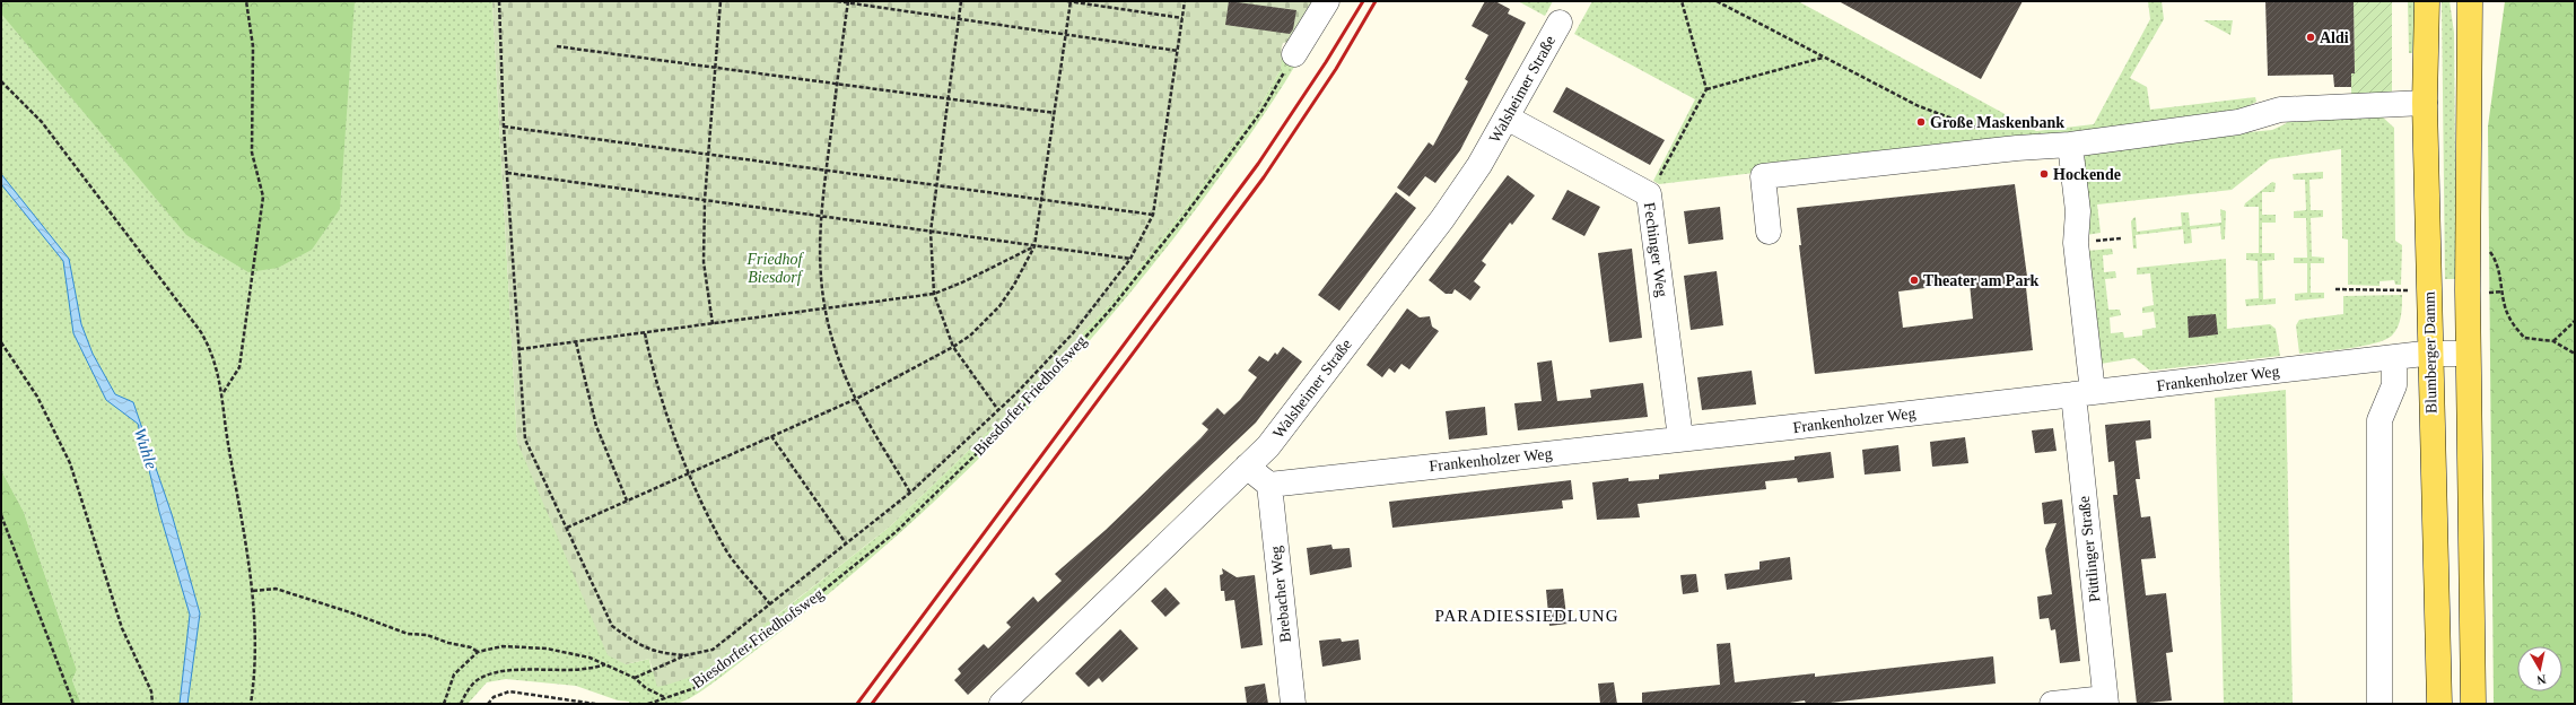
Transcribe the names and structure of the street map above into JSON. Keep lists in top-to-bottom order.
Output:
{
  "streets": {
    "main road": ["Blumberger Damm"],
    "street": [
      "Walsheimer Straße",
      "Fechinger Weg",
      "Frankenholzer Weg",
      "Püttlinger Straße",
      "Brebacher Weg"
    ],
    "path": ["Biesdorfer Friedhofsweg"]
  },
  "crossings": [
    ["Walsheimer Straße", "Fechinger Weg"],
    ["Fechinger Weg", "Frankenholzer Weg"],
    ["Blumberger Damm", "Frankenholzer Weg"],
    ["Frankenholzer Weg", "Püttlinger Straße"],
    ["Frankenholzer Weg", "Brebacher Weg"]
  ],
  "districts": ["PARADIESSIEDLUNG"],
  "water": ["Wuhle"],
  "parks": ["Friedhof Biesdorf"],
  "places": [
    "Aldi",
    "Große Maskenbank",
    "Hockende",
    "Theater am Park"
  ],
  "north": "bottom"
}
